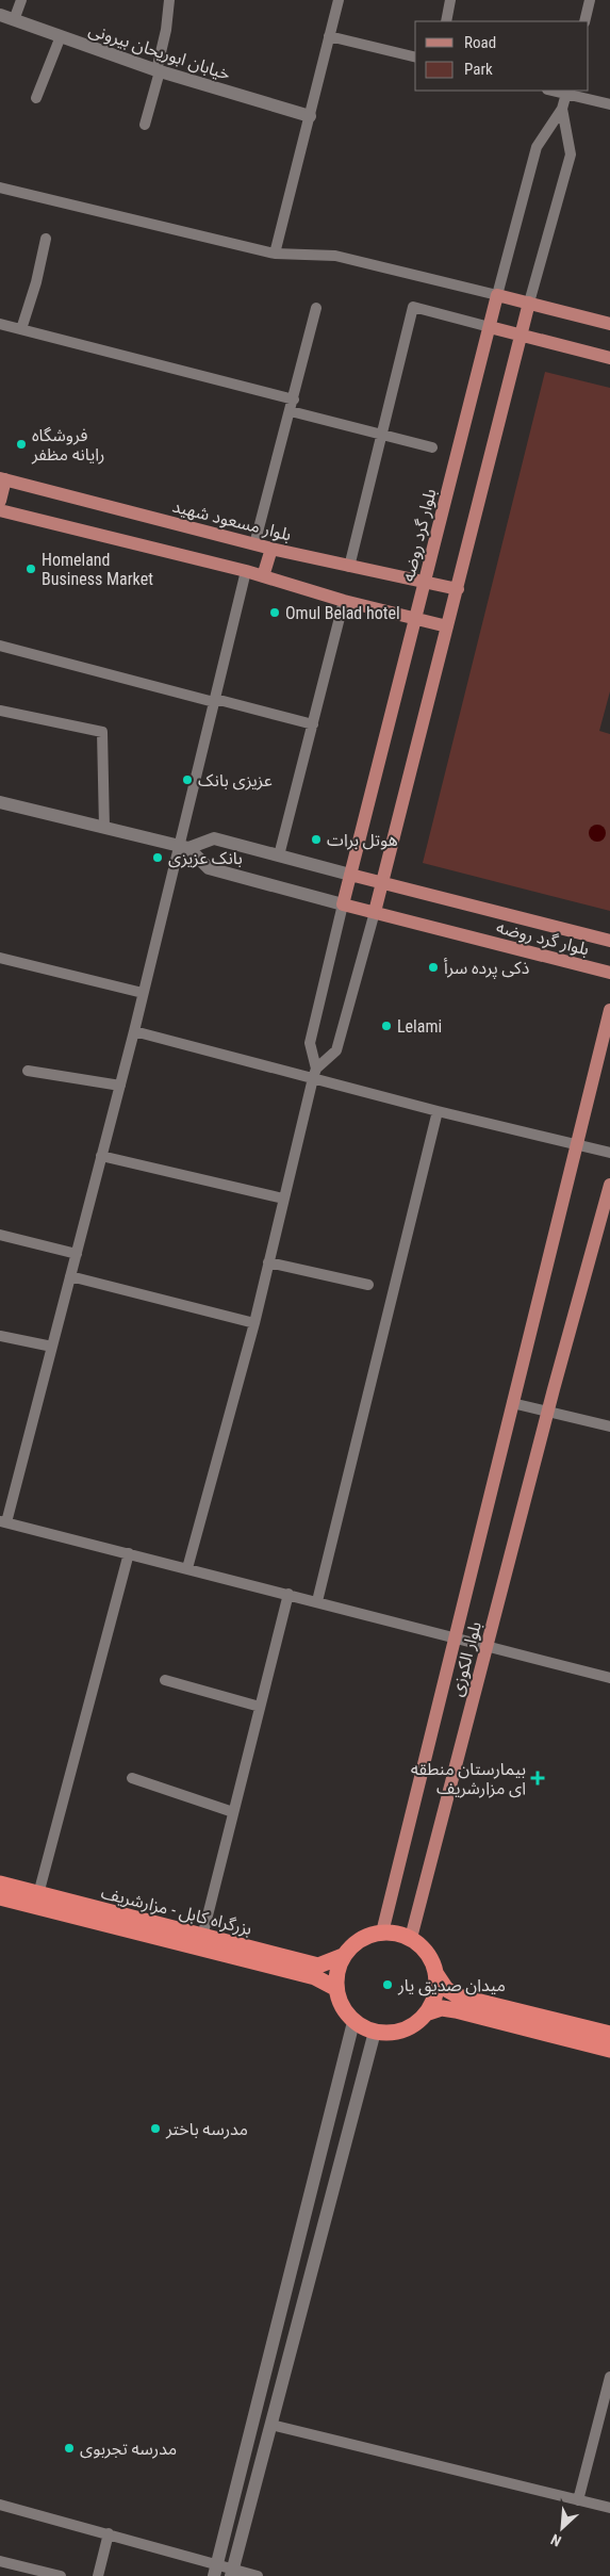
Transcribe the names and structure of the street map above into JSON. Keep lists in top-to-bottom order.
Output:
{
  "streets": {
    "highway": ["بزرگراه کابل - مزارشریف"],
    "main road": [
      "خیابان ابوریحان بیرونی",
      "بلوار مسعود شهید",
      "بلوار گرد روضه",
      "بلوار الکوزی"
    ]
  },
  "crossings": [
    ["بلوار مسعود شهید", "بلوار گرد روضه"],
    ["بلوار الکوزی", "بزرگراه کابل - مزارشریف"]
  ],
  "places": {
    "other": [
      "فروشگاه رایانه مظفر",
      "Homeland Business Market",
      "Omul Belad hotel",
      "عزیزی بانک",
      "هوتل برات",
      "بانک عزیزی",
      "ذکی پرده سرأ",
      "Lelami",
      "میدان صدیق یار",
      "مدرسه باختر",
      "مدرسه تجربوى"
    ],
    "health": ["بیمارستان منطقه ای مزارشریف"]
  },
  "legend": ["Road", "Park"],
  "north": "bottom left"
}
